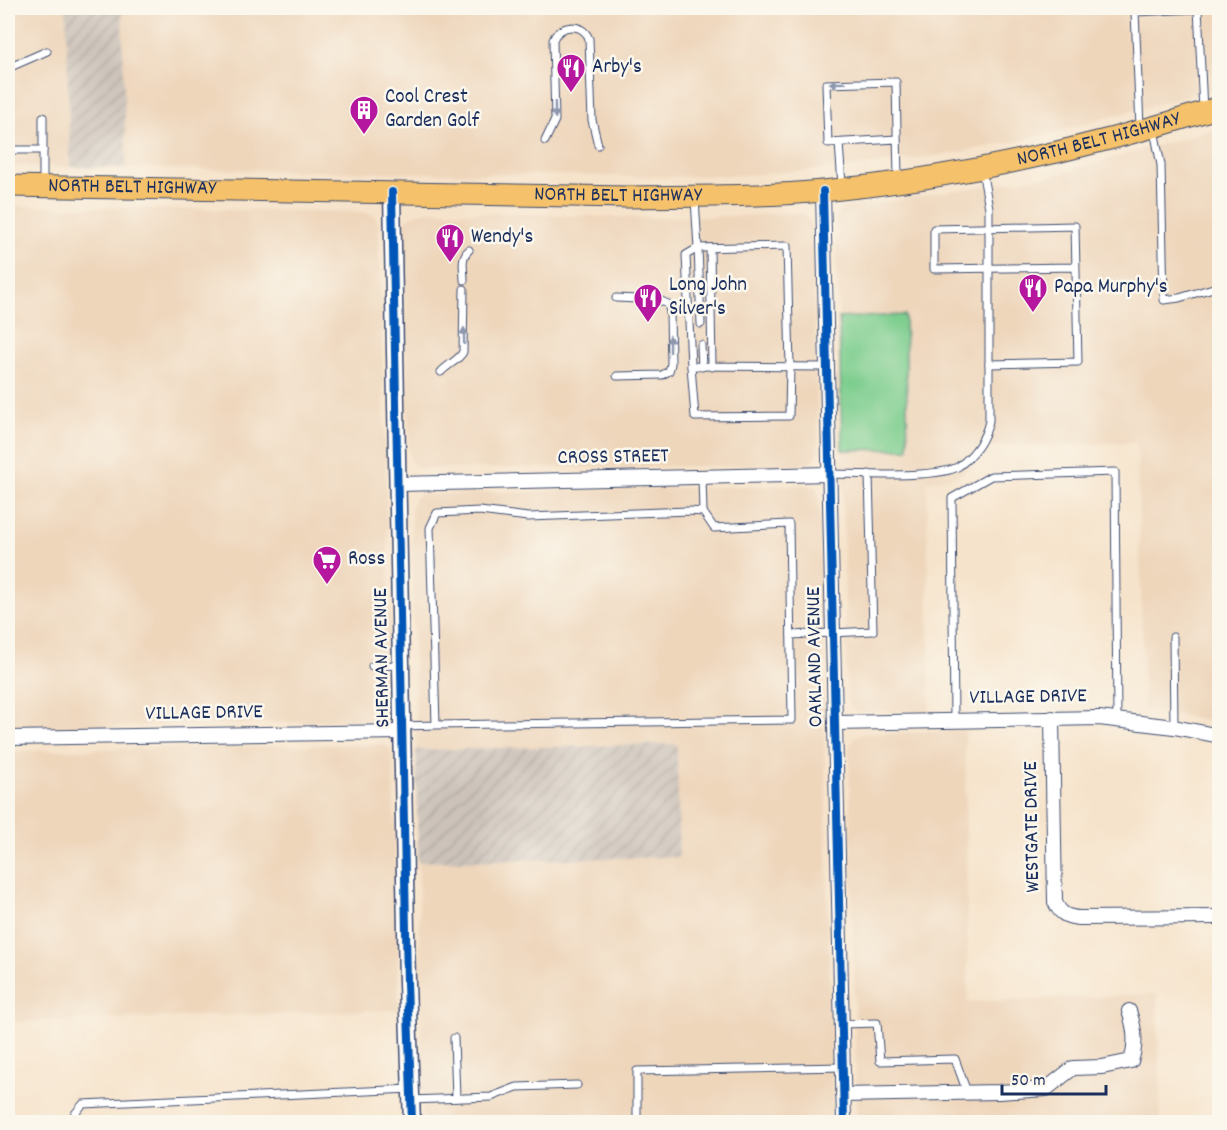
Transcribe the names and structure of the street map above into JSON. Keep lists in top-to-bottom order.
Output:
{
  "streets": {
    "main road": ["NORTH BELT HIGHWAY"],
    "street": [
      "CROSS STREET",
      "OAKLAND AVENUE",
      "SHERMAN AVENUE",
      "VILLAGE DRIVE",
      "WESTGATE DRIVE"
    ]
  },
  "crossings": [
    ["NORTH BELT HIGHWAY", "OAKLAND AVENUE"],
    ["NORTH BELT HIGHWAY", "SHERMAN AVENUE"],
    ["CROSS STREET", "OAKLAND AVENUE"],
    ["CROSS STREET", "SHERMAN AVENUE"],
    ["OAKLAND AVENUE", "VILLAGE DRIVE"],
    ["SHERMAN AVENUE", "VILLAGE DRIVE"],
    ["VILLAGE DRIVE", "WESTGATE DRIVE"]
  ],
  "places": {
    "restaurant": [
      "Arby's",
      "Wendy's",
      "Papa Murphy's",
      "Long John Silver's"
    ],
    "building": ["Cool Crest Garden Golf"],
    "supermarket": ["Ross"]
  },
  "scale_bar": "50 m"
}
